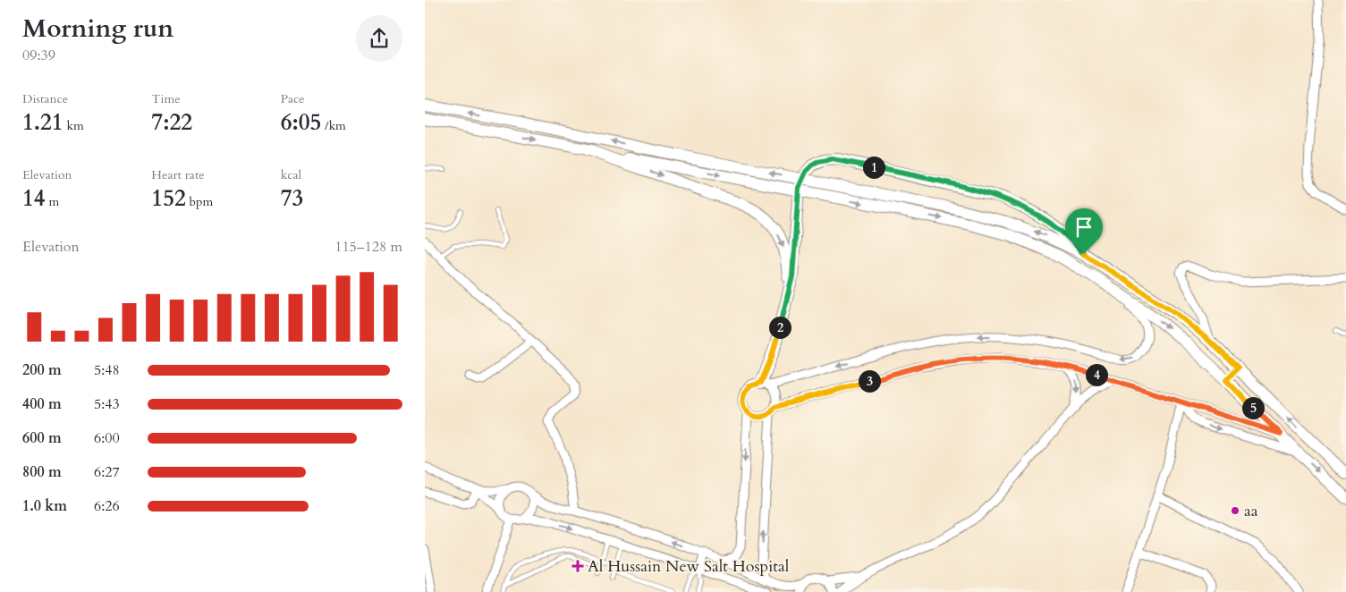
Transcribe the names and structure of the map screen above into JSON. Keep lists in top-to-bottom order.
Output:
{
  "places": {
    "other": ["aa"],
    "health": ["Al Hussain New Salt Hospital"]
  },
  "page": {
    "heading": ["Morning run", "09:39"],
    "stats": [
      ["Distance", "1.21 km"],
      ["Time", "7:22"],
      ["Pace", "6:05 /km"],
      ["Elevation", "14 m"],
      ["Heart rate", "152 bpm"],
      ["kcal", "73"]
    ],
    "pins": [
      "1",
      "2",
      "4",
      "3",
      "5"
    ],
    "chart": ["Elevation", "115–128 m"],
    "list": [
      {
        "name": "200 m",
        "note": "5:48"
      },
      {
        "name": "400 m",
        "note": "5:43"
      },
      {
        "name": "600 m",
        "note": "6:00"
      },
      {
        "name": "800 m",
        "note": "6:27"
      },
      {
        "name": "1.0 km",
        "note": "6:26"
      }
    ]
  }
}
